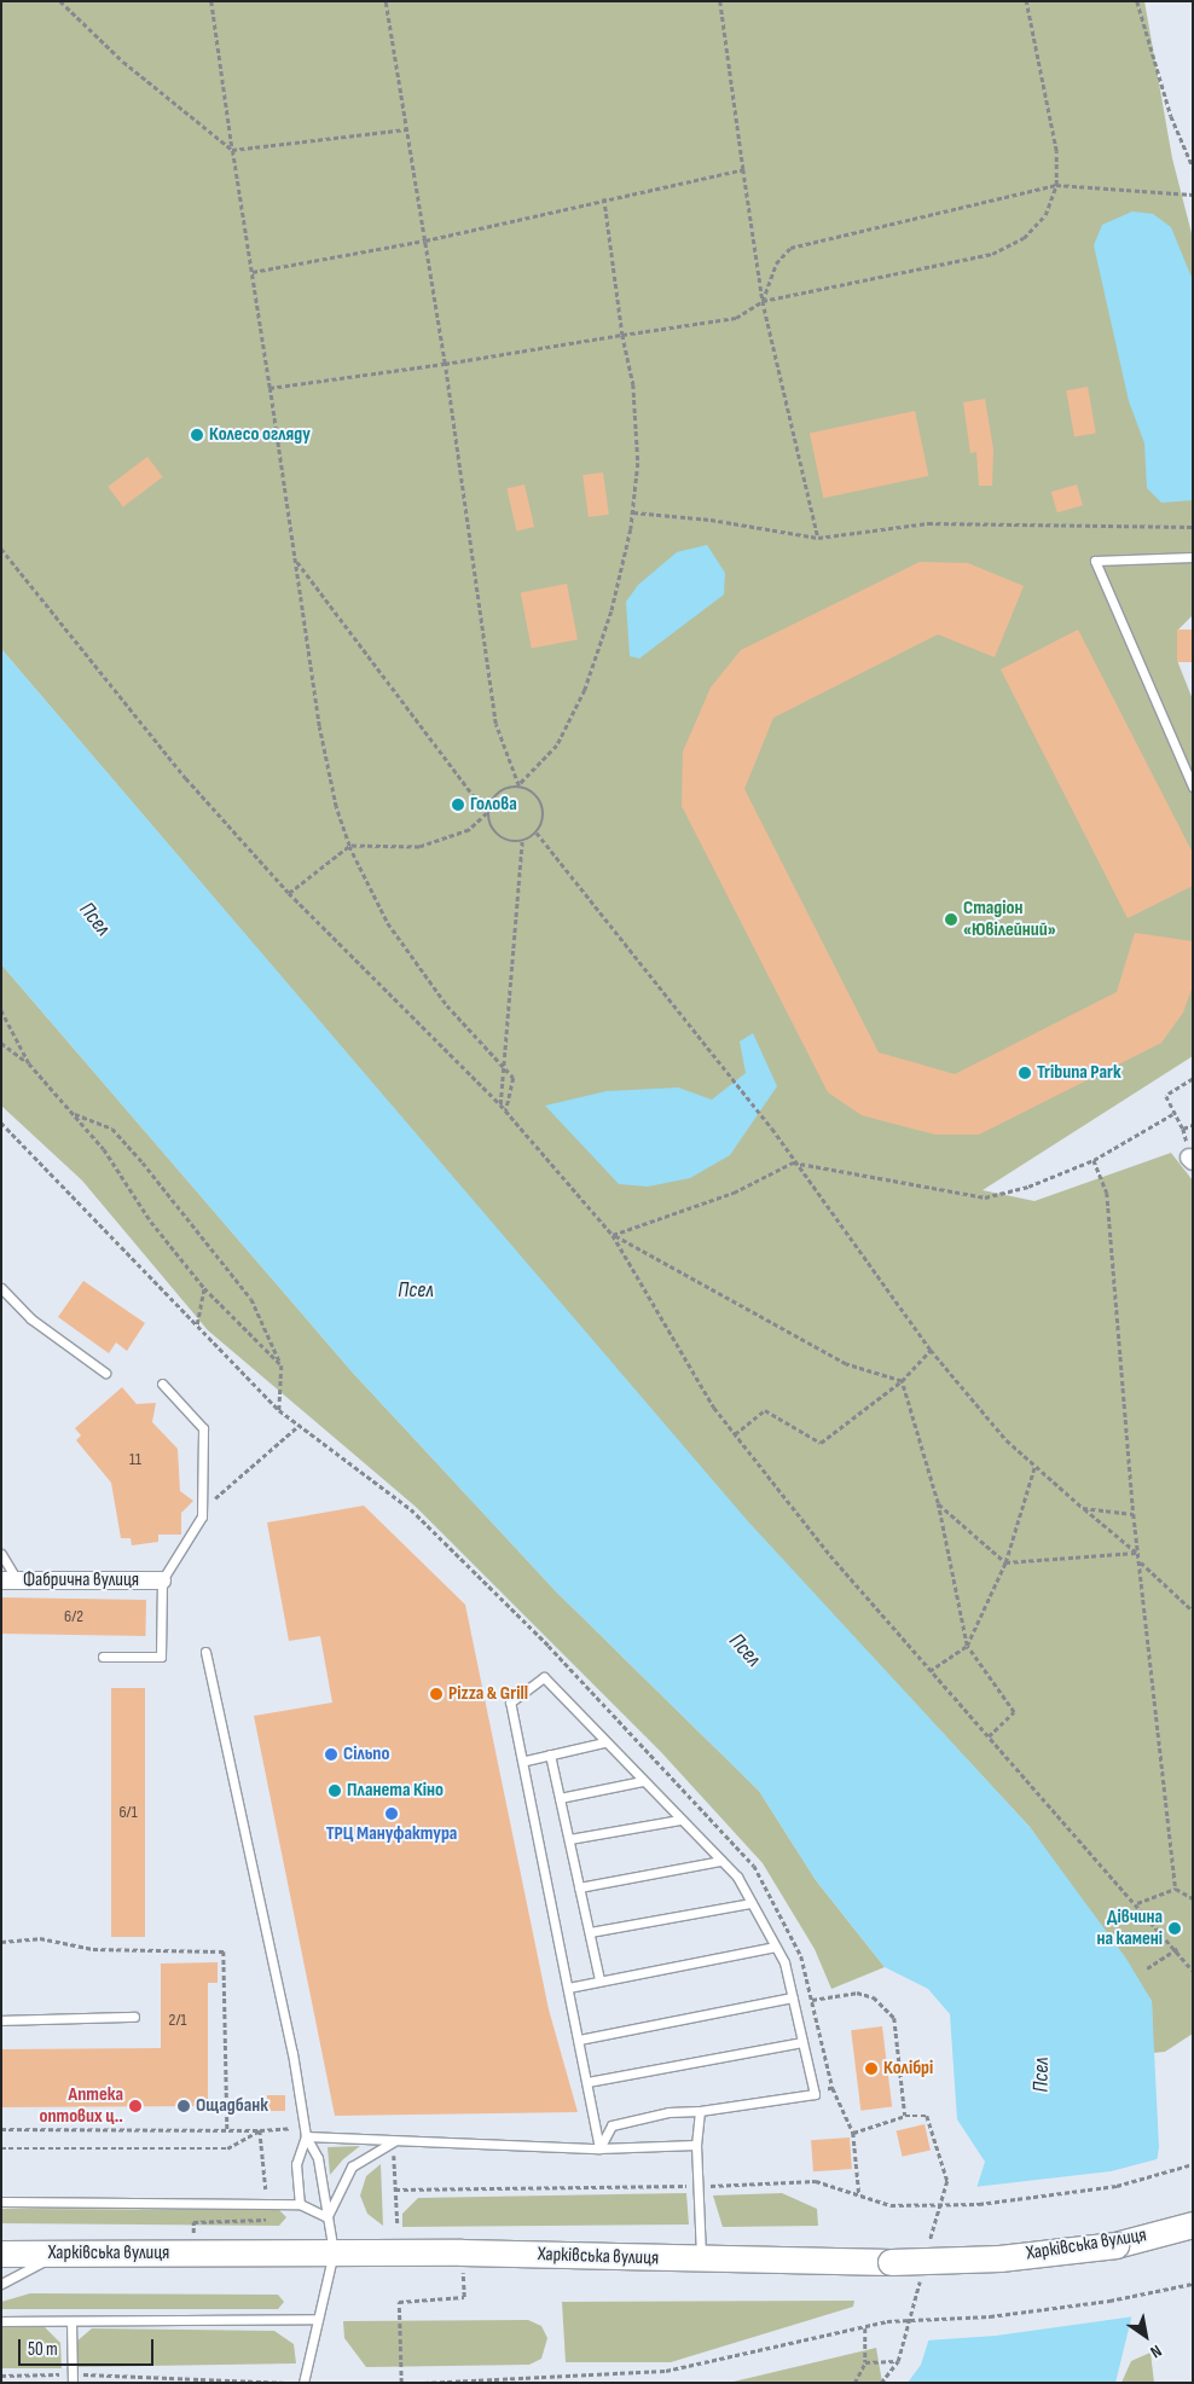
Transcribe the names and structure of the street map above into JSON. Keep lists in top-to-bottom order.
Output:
{
  "streets": {
    "main road": ["Харківська вулиця"],
    "street": ["Фабрична вулиця"]
  },
  "water": ["Псел"],
  "places": [
    "Колесо огляду",
    "Голова",
    "Стадіон «Ювілейний»",
    "Tribuna Park",
    "Pizza & Grill",
    "Сільпо",
    "Планета Кіно",
    "ТРЦ Мануфактура",
    "Дівчина на камені",
    "Колібрі",
    "Аптека оптових ц..",
    "Ощадбанк"
  ],
  "house_numbers": [
    "11",
    "6/2",
    "6/1",
    "2/1"
  ],
  "scale_bar": "50 m",
  "north": "bottom right"
}
